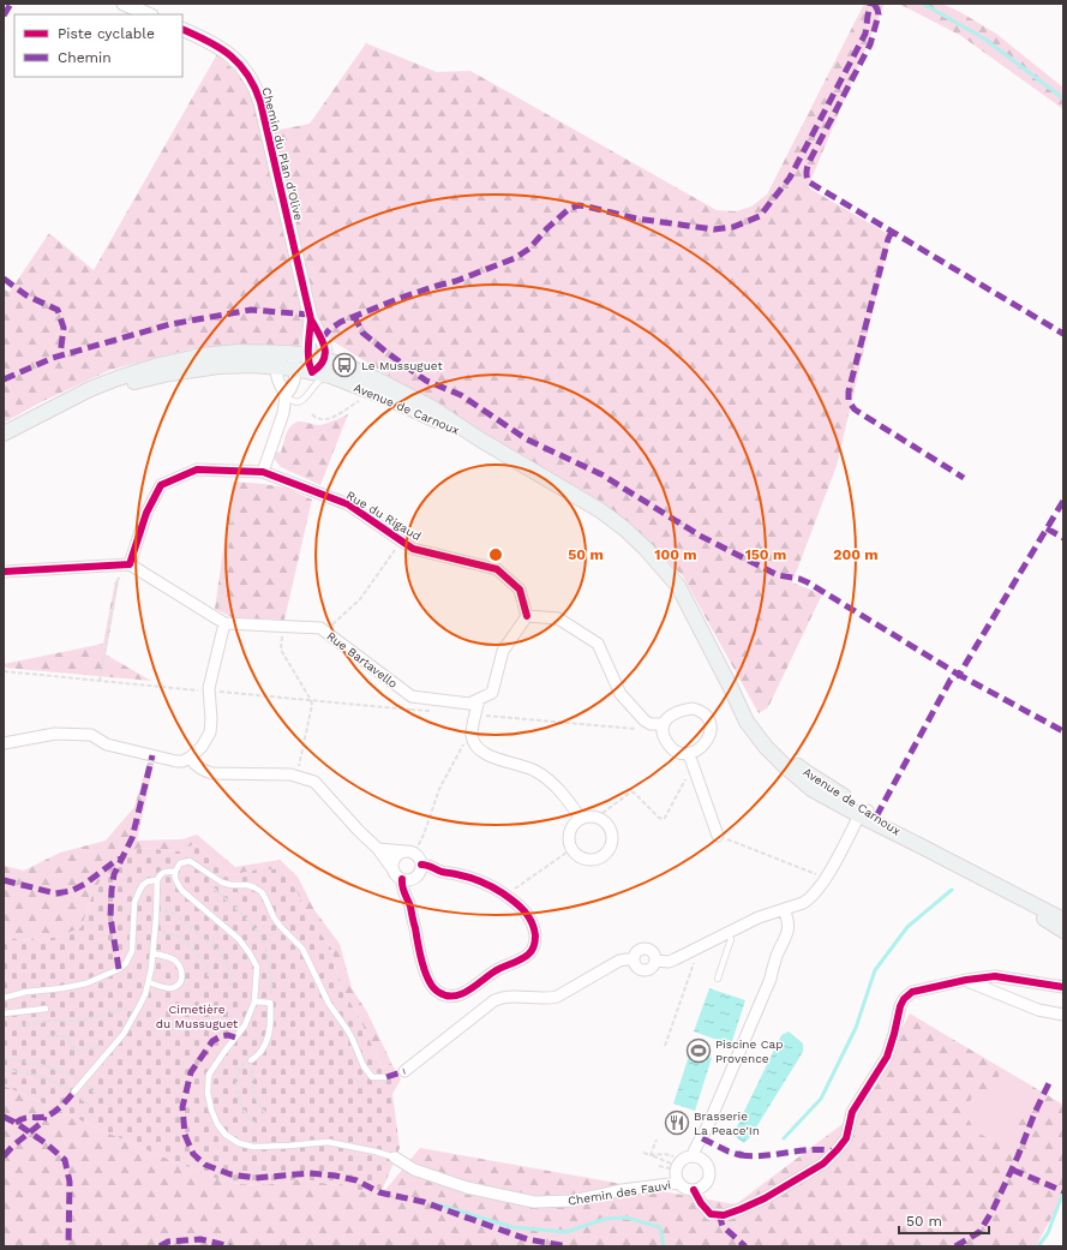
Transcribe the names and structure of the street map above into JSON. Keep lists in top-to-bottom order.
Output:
{
  "streets": {
    "main road": ["Avenue de Carnoux"],
    "street": [
      "Chemin du Plan d'Olive",
      "Rue du Rigaud",
      "Rue Bartavello",
      "Chemin des Fauvi"
    ]
  },
  "crossings": [
    ["Chemin du Plan d'Olive", "Avenue de Carnoux"]
  ],
  "parks": ["Cimetière du Mussuguet"],
  "places": {
    "bus stop": ["Le Mussuguet"],
    "sports": ["Piscine Cap Provence"],
    "restaurant": ["Brasserie La Peace'In"]
  },
  "legend": ["Piste cyclable", "Chemin"],
  "scale_bar": "50 m",
  "rings": [
    "50 m",
    "100 m",
    "150 m",
    "200 m"
  ]
}
